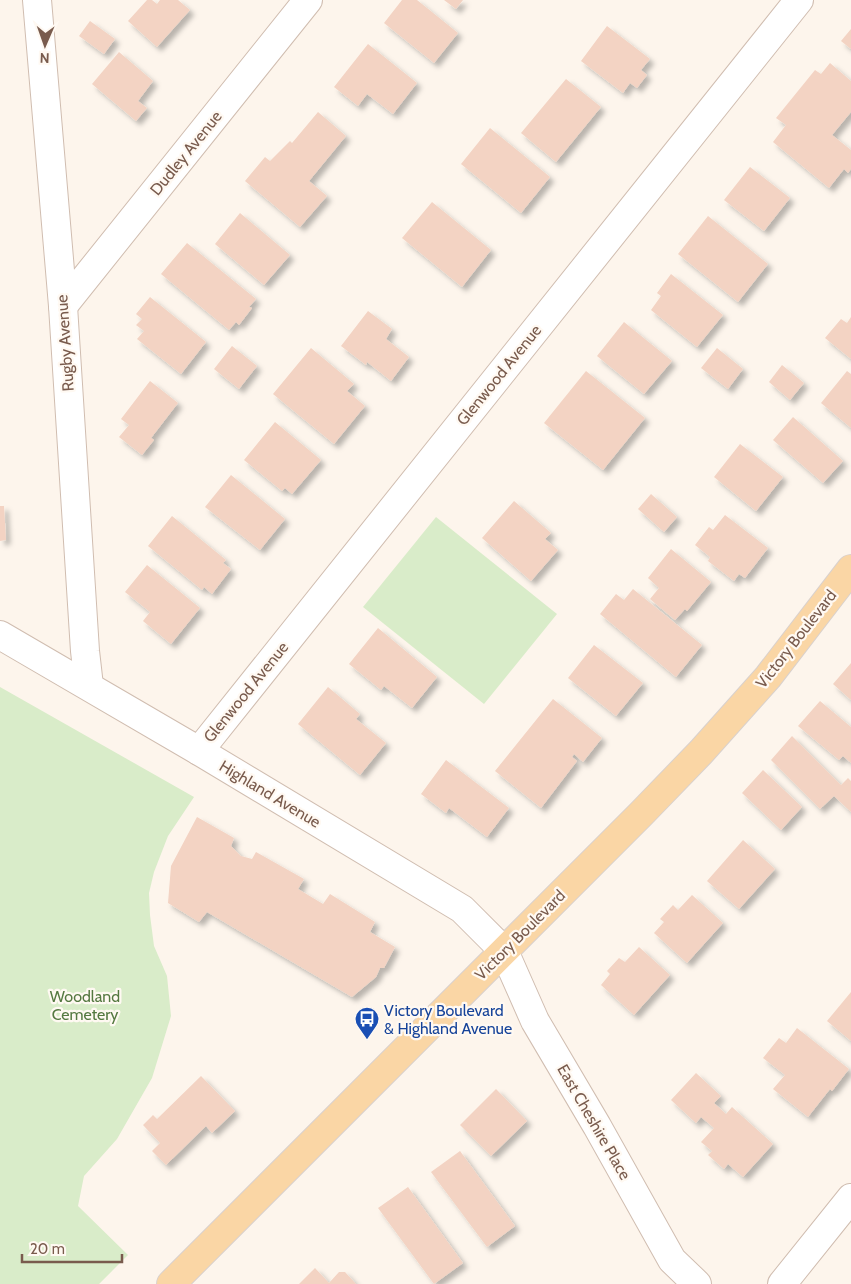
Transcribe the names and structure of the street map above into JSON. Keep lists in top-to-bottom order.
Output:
{
  "streets": {
    "main road": ["Victory Boulevard"],
    "street": [
      "Dudley Avenue",
      "Rugby Avenue",
      "Glenwood Avenue",
      "Highland Avenue",
      "East Cheshire Place"
    ]
  },
  "crossings": [
    ["Dudley Avenue", "Rugby Avenue"],
    ["Rugby Avenue", "Highland Avenue"],
    ["Glenwood Avenue", "Highland Avenue"],
    ["Victory Boulevard", "Highland Avenue"],
    ["Victory Boulevard", "East Cheshire Place"],
    ["Highland Avenue", "East Cheshire Place"]
  ],
  "parks": ["Woodland Cemetery"],
  "places": {
    "bus stop": ["Victory Boulevard & Highland Avenue"]
  },
  "scale_bar": "20 m",
  "north": "bottom"
}
